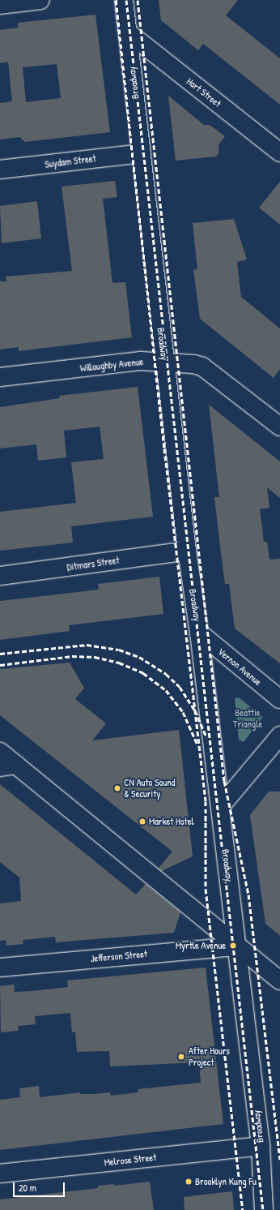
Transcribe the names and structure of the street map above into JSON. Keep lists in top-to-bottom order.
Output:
{
  "streets": {
    "main road": [
      "Broadway",
      "Hart Street",
      "Suydam Street",
      "Willoughby Avenue",
      "Ditmars Street",
      "Vernon Avenue",
      "Jefferson Street",
      "Melrose Street"
    ]
  },
  "crossings": [
    ["Broadway", "Hart Street"],
    ["Broadway", "Suydam Street"],
    ["Broadway", "Willoughby Avenue"],
    ["Broadway", "Ditmars Street"],
    ["Broadway", "Vernon Avenue"],
    ["Broadway", "Jefferson Street"],
    ["Broadway", "Melrose Street"]
  ],
  "parks": ["Beattie Triangle"],
  "places": [
    "CN Auto Sound & Security",
    "Market Hotel",
    "Myrtle Avenue",
    "After Hours Project",
    "Brooklyn Kung Fu"
  ],
  "scale_bar": "20 m"
}
